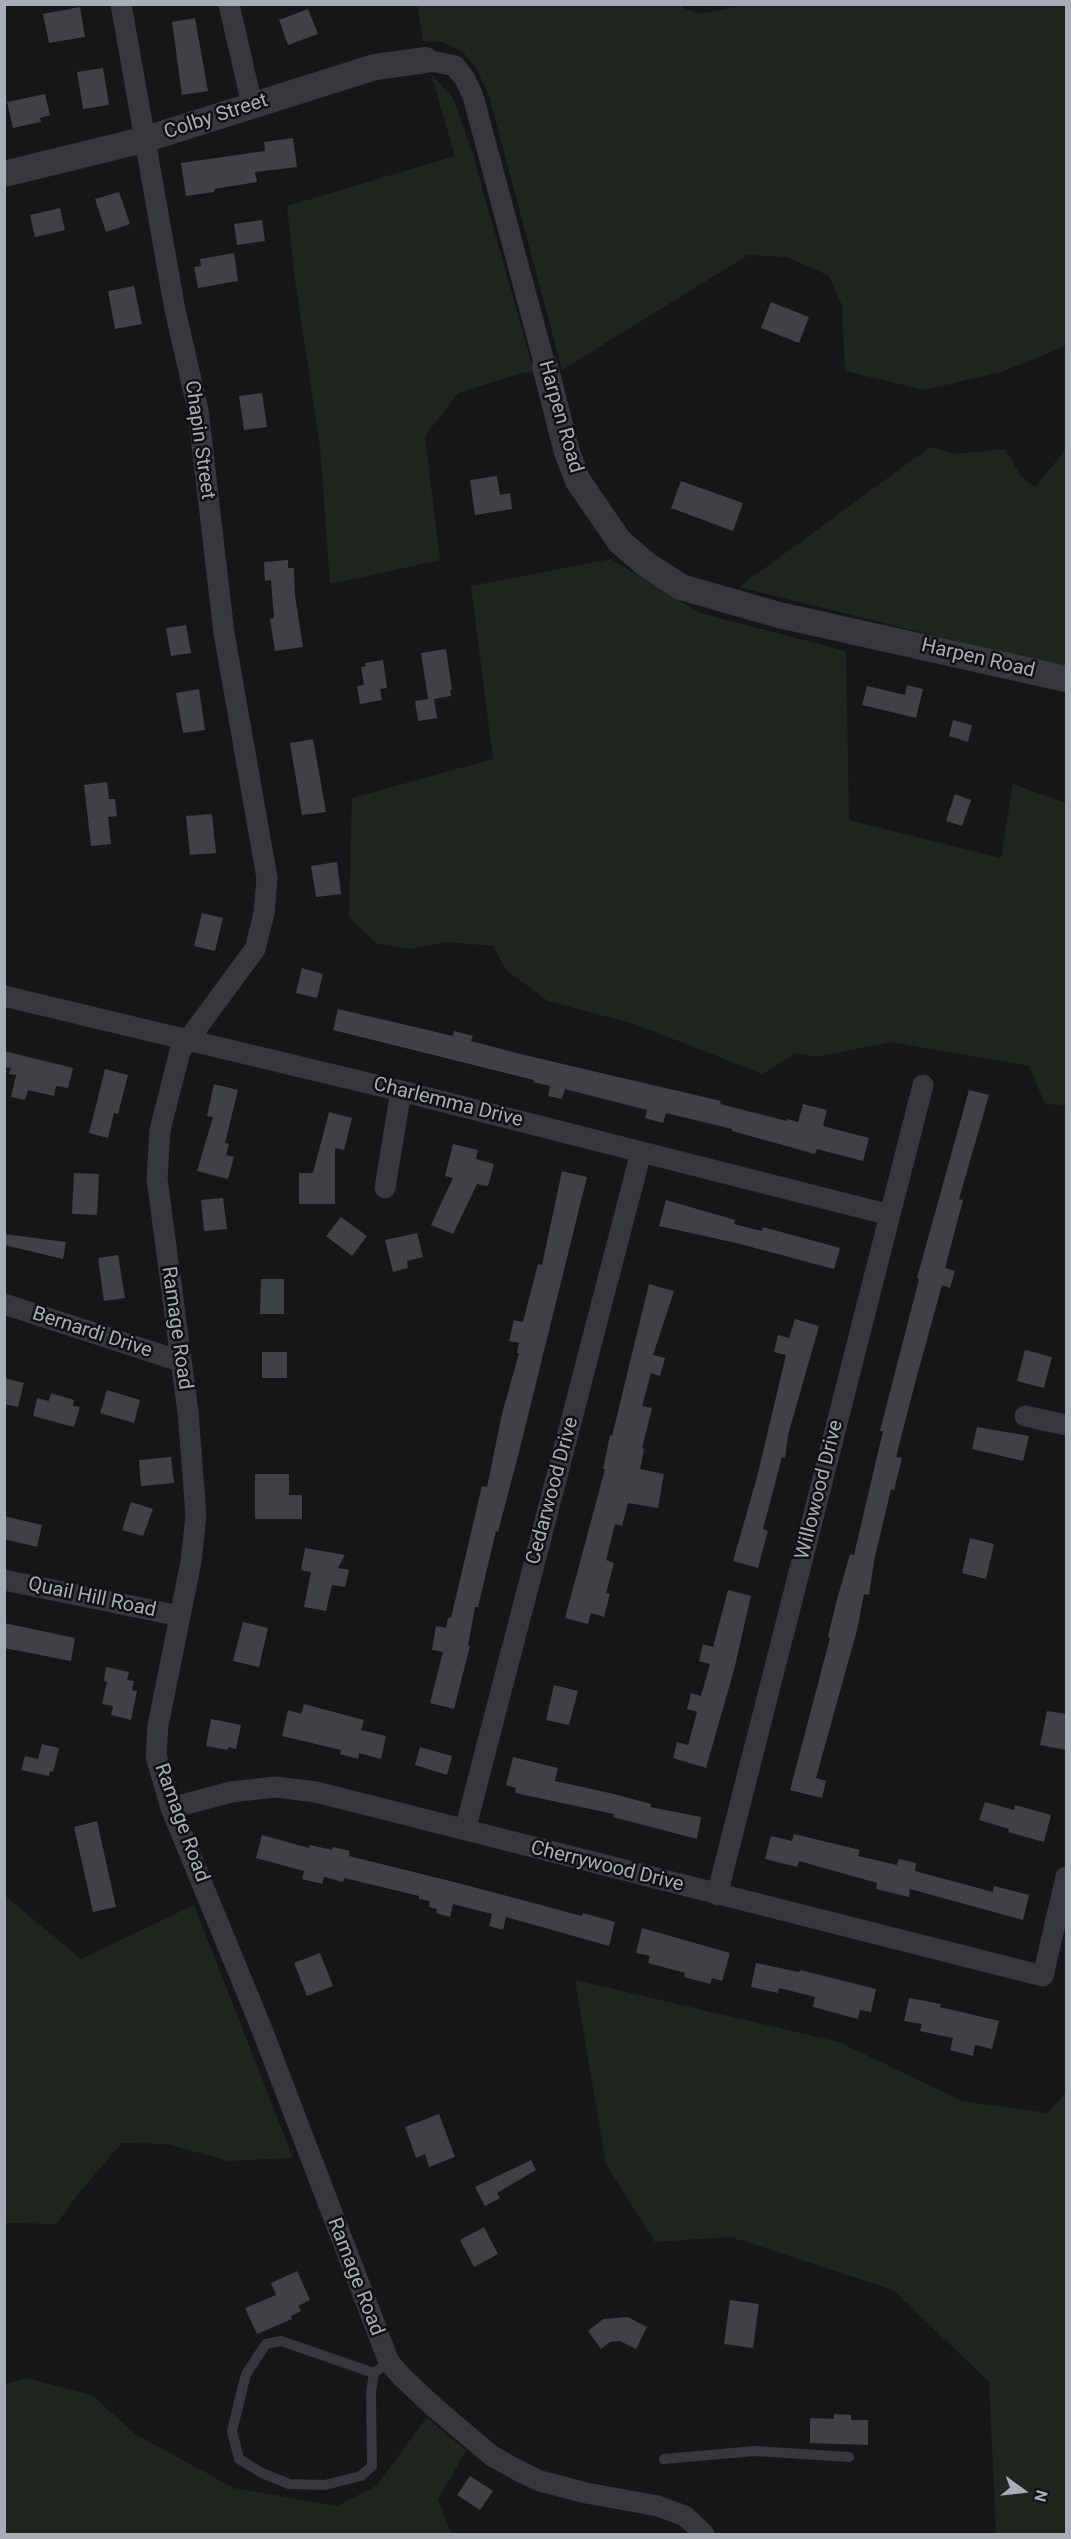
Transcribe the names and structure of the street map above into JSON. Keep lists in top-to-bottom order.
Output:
{
  "streets": {
    "street": [
      "Colby Street",
      "Harpen Road",
      "Chapin Street",
      "Charlemma Drive",
      "Ramage Road",
      "Bernardi Drive",
      "Willowood Drive",
      "Cedarwood Drive",
      "Quail Hill Road",
      "Cherrywood Drive"
    ]
  },
  "crossings": [
    ["Colby Street", "Harpen Road"],
    ["Colby Street", "Chapin Street"],
    ["Chapin Street", "Ramage Road"],
    ["Charlemma Drive", "Ramage Road"],
    ["Charlemma Drive", "Willowood Drive"],
    ["Charlemma Drive", "Cedarwood Drive"],
    ["Ramage Road", "Bernardi Drive"],
    ["Ramage Road", "Quail Hill Road"],
    ["Ramage Road", "Cherrywood Drive"],
    ["Willowood Drive", "Cherrywood Drive"],
    ["Cedarwood Drive", "Cherrywood Drive"]
  ],
  "north": "right"
}
